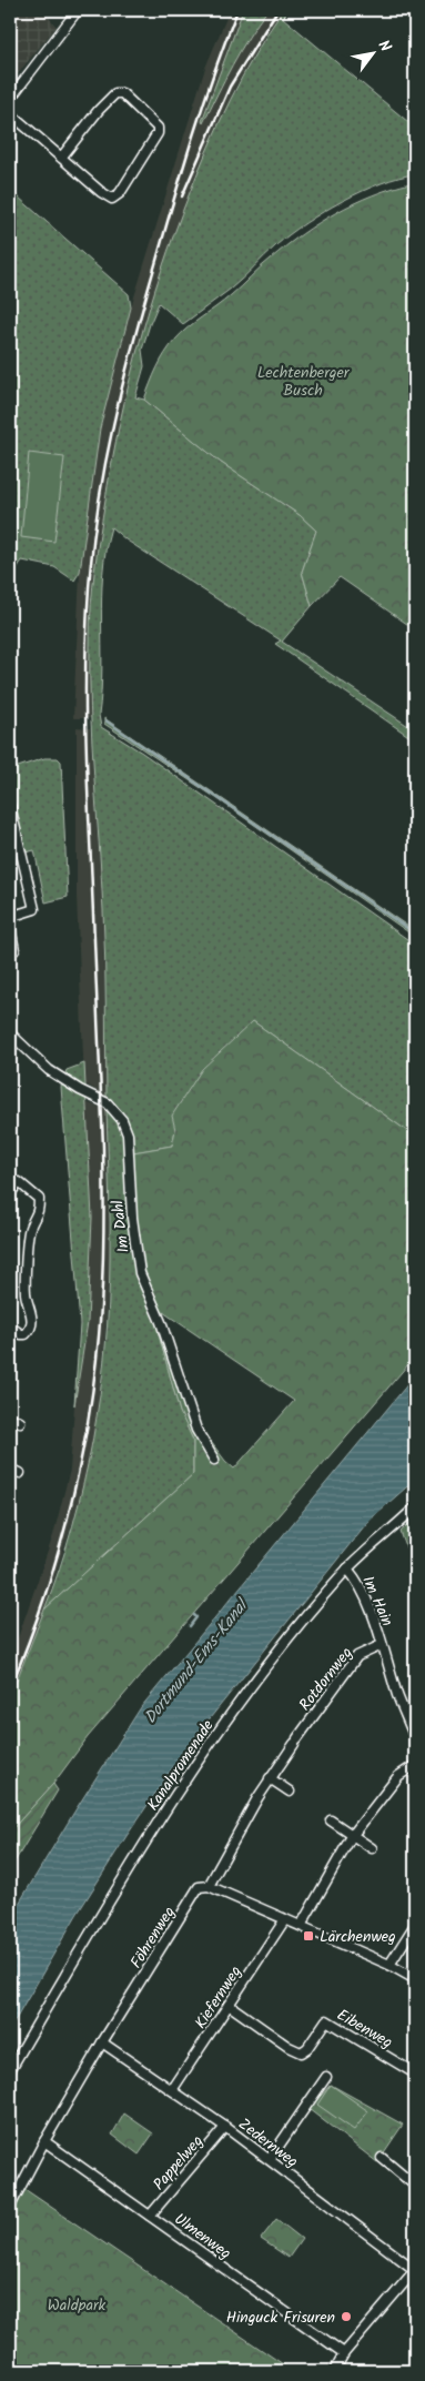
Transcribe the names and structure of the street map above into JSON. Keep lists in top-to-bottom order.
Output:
{
  "streets": {
    "street": [
      "Im Dahl",
      "Im Hain",
      "Rotdornweg",
      "Kanalpromenade",
      "Föhrenweg",
      "Kiefernweg",
      "Eibenweg",
      "Zedernweg",
      "Pappelweg",
      "Ulmenweg"
    ]
  },
  "crossings": [
    ["Im Hain", "Rotdornweg"],
    ["Im Hain", "Kanalpromenade"],
    ["Rotdornweg", "Föhrenweg"],
    ["Föhrenweg", "Zedernweg"],
    ["Föhrenweg", "Ulmenweg"],
    ["Kiefernweg", "Eibenweg"],
    ["Kiefernweg", "Zedernweg"],
    ["Zedernweg", "Pappelweg"],
    ["Pappelweg", "Ulmenweg"]
  ],
  "water": ["Dortmund-Ems-Kanal"],
  "parks": ["Lechtenberger Busch", "Waldpark"],
  "places": {
    "transit": ["Lärchenweg"],
    "other": ["Hinguck Frisuren"]
  },
  "north": "top right"
}
